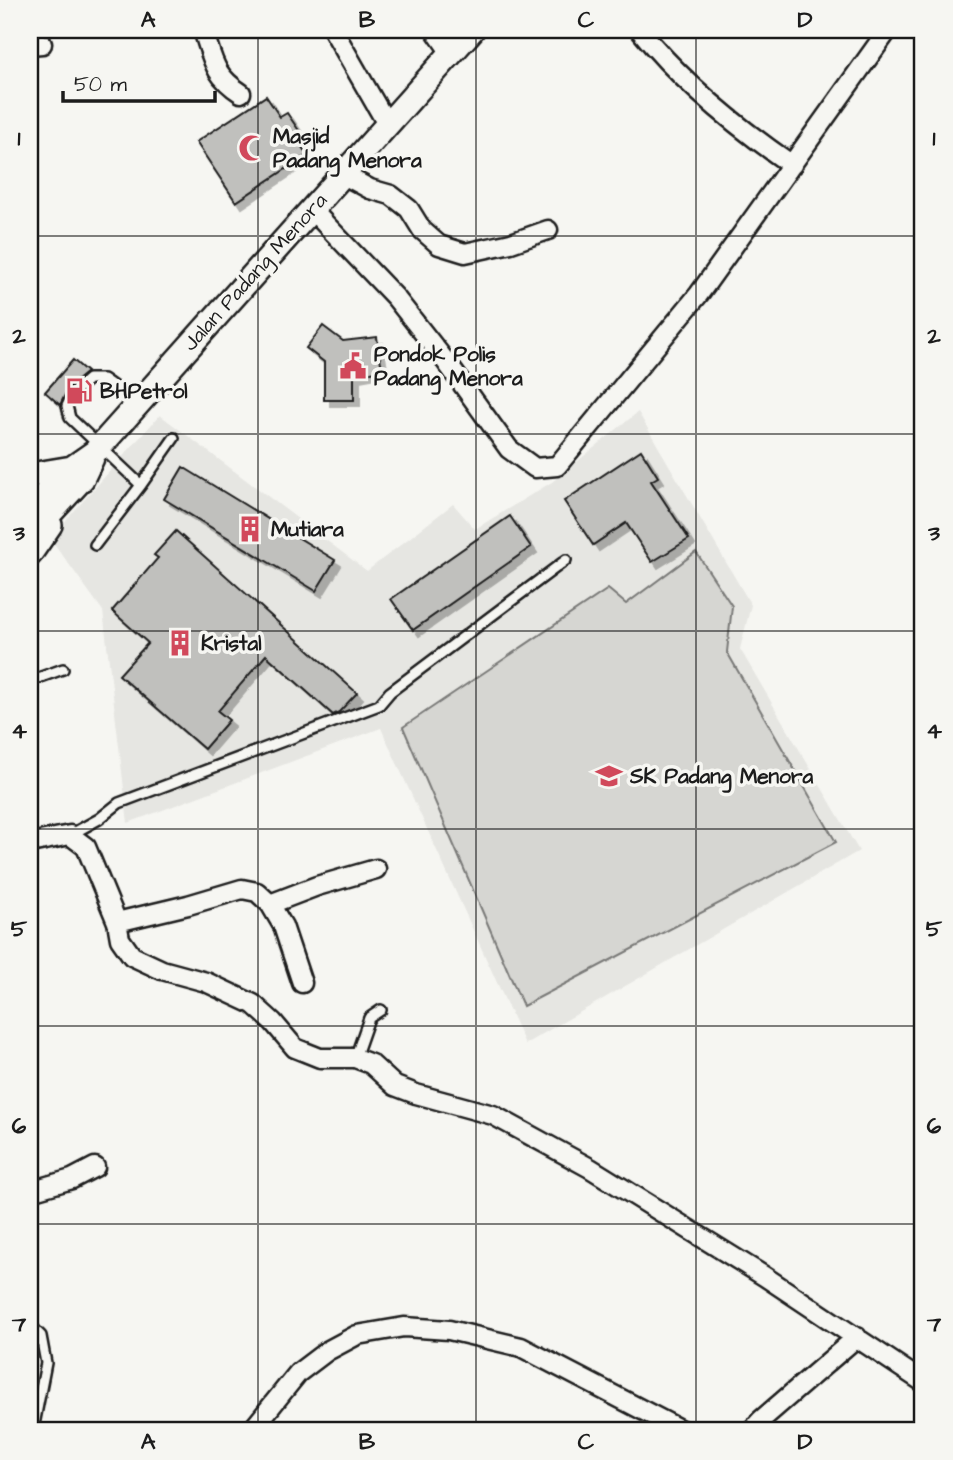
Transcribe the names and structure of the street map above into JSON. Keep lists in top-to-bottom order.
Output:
{
  "streets": {
    "main road": ["Jalan Padang Menora"]
  },
  "places": {
    "mosque": ["Masjid Padang Menora"],
    "public building": ["Pondok Polis Padang Menora"],
    "fuel station": ["BHPetrol"],
    "building": ["Mutiara", "Kristal"],
    "school or university": ["SK Padang Menora"]
  },
  "scale_bar": "50 m",
  "grid": {
    "columns": [
      "A",
      "B",
      "C",
      "D"
    ],
    "rows": [
      "1",
      "2",
      "3",
      "4",
      "5",
      "6",
      "7"
    ]
  }
}
